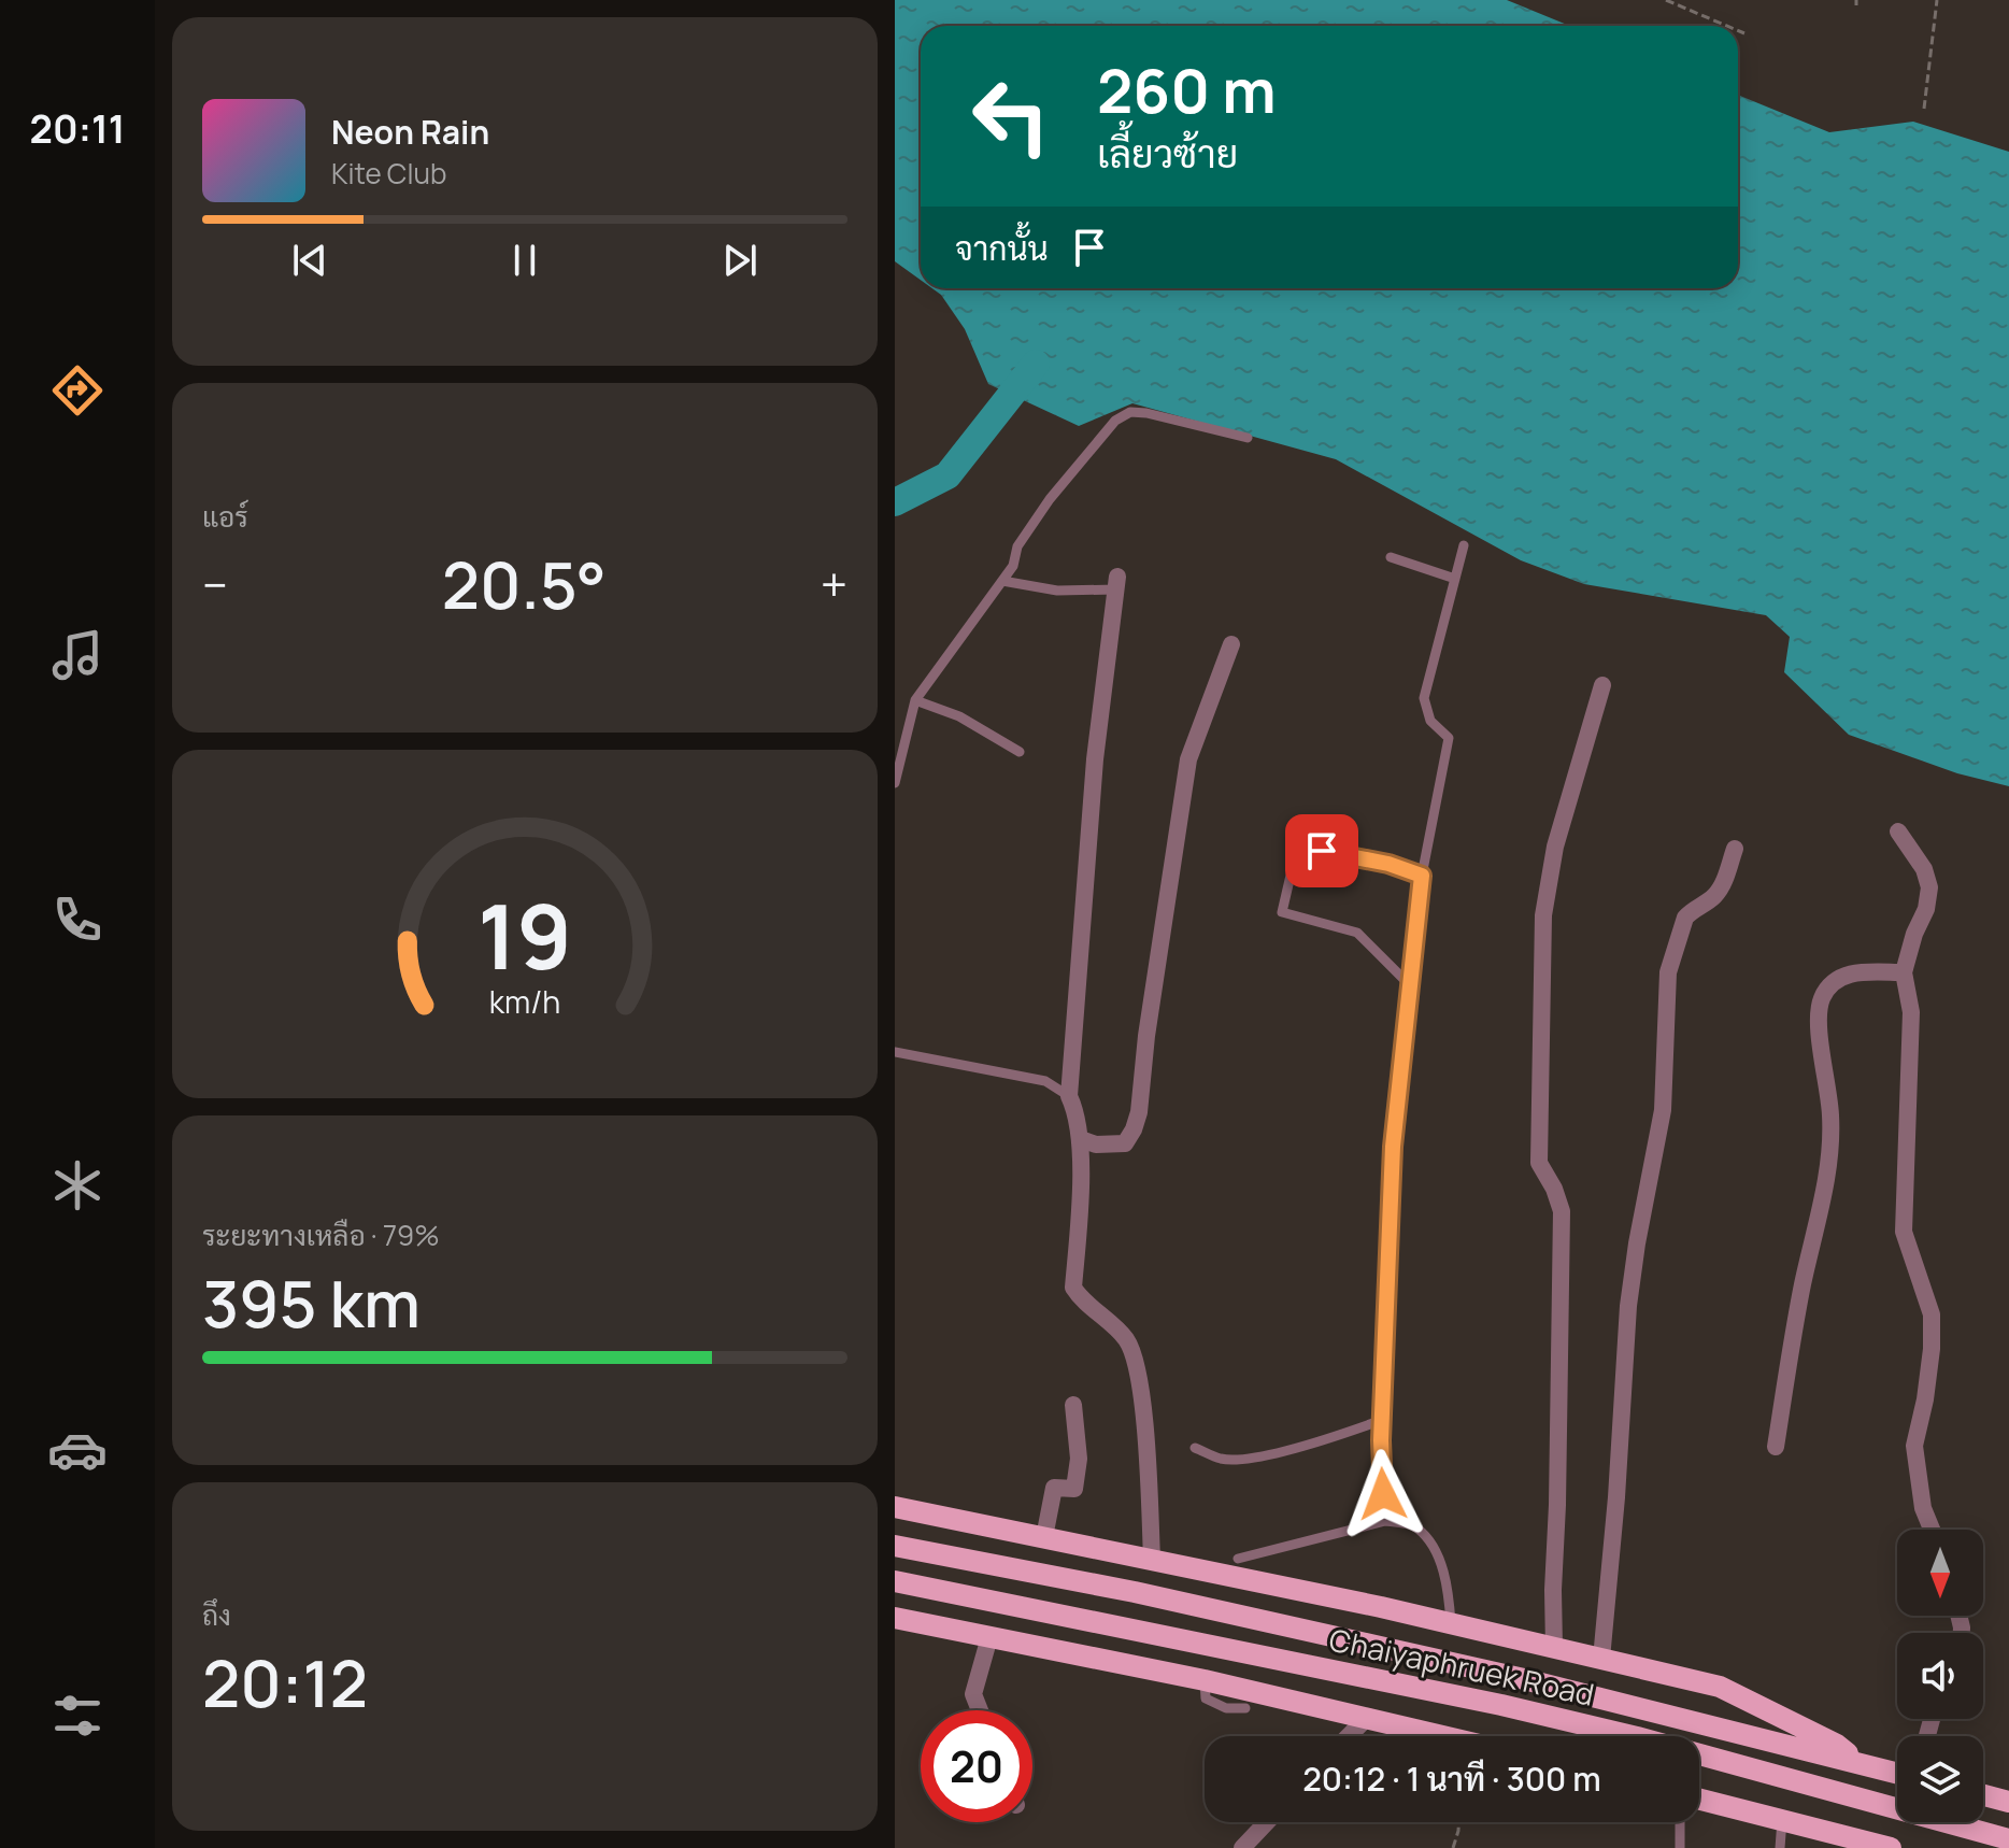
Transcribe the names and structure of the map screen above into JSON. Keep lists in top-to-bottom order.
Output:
{
  "streets": {
    "main road": ["Chaiyaphruek Road"]
  },
  "north": "bottom",
  "page": {
    "tabs": "20:11",
    "turn": ["260 m", "เลี้ยวซ้าย"],
    "song": ["Neon Rain", "Kite Club"],
    "then": "จากนั้น",
    "tile": [
      "แอร์",
      ["ระยะทางเหลือ · 79%", "395 km"],
      ["ถึง", "20:12"]
    ],
    "heat": ["−", "20.5°", "+"],
    "limit": "20",
    "trip": "20:12 · 1 นาที · 300 m",
    "gauge": ["19", "km/h"]
  }
}
